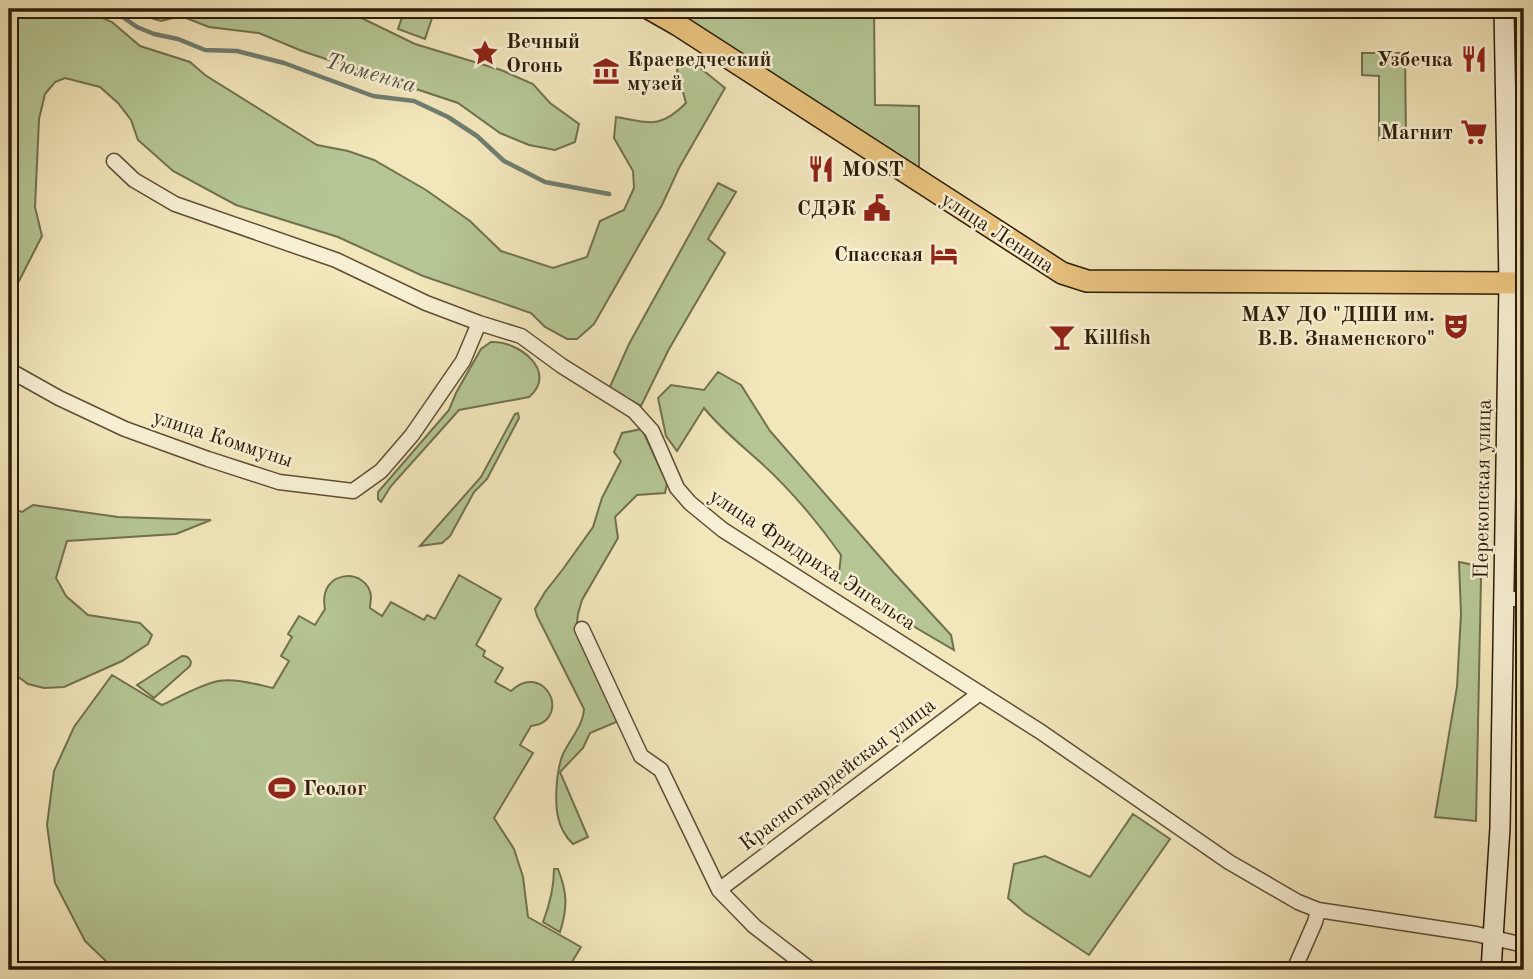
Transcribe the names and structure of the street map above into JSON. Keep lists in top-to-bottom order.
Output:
{
  "streets": {
    "main road": ["улица Ленина"],
    "street": [
      "улица Коммуны",
      "Перекопская улица",
      "улица Фридриха Энгельса",
      "Красногвардейская улица"
    ]
  },
  "crossings": [
    ["улица Ленина", "Перекопская улица"],
    ["улица Коммуны", "улица Фридриха Энгельса"],
    ["Перекопская улица", "улица Фридриха Энгельса"],
    ["улица Фридриха Энгельса", "Красногвардейская улица"]
  ],
  "water": ["Тюменка"],
  "places": {
    "place": ["Вечный Огонь"],
    "restaurant": ["Узбечка", "MOST"],
    "museum": ["Краеведческий музей"],
    "supermarket": ["Магнит"],
    "public building": ["СДЭК"],
    "hotel": ["Спасская"],
    "theatre": ["МАУ ДО \"ДШИ им. В.В. Знаменского\""],
    "bar": ["Killfish"],
    "sports": ["Геолог"]
  }
}
